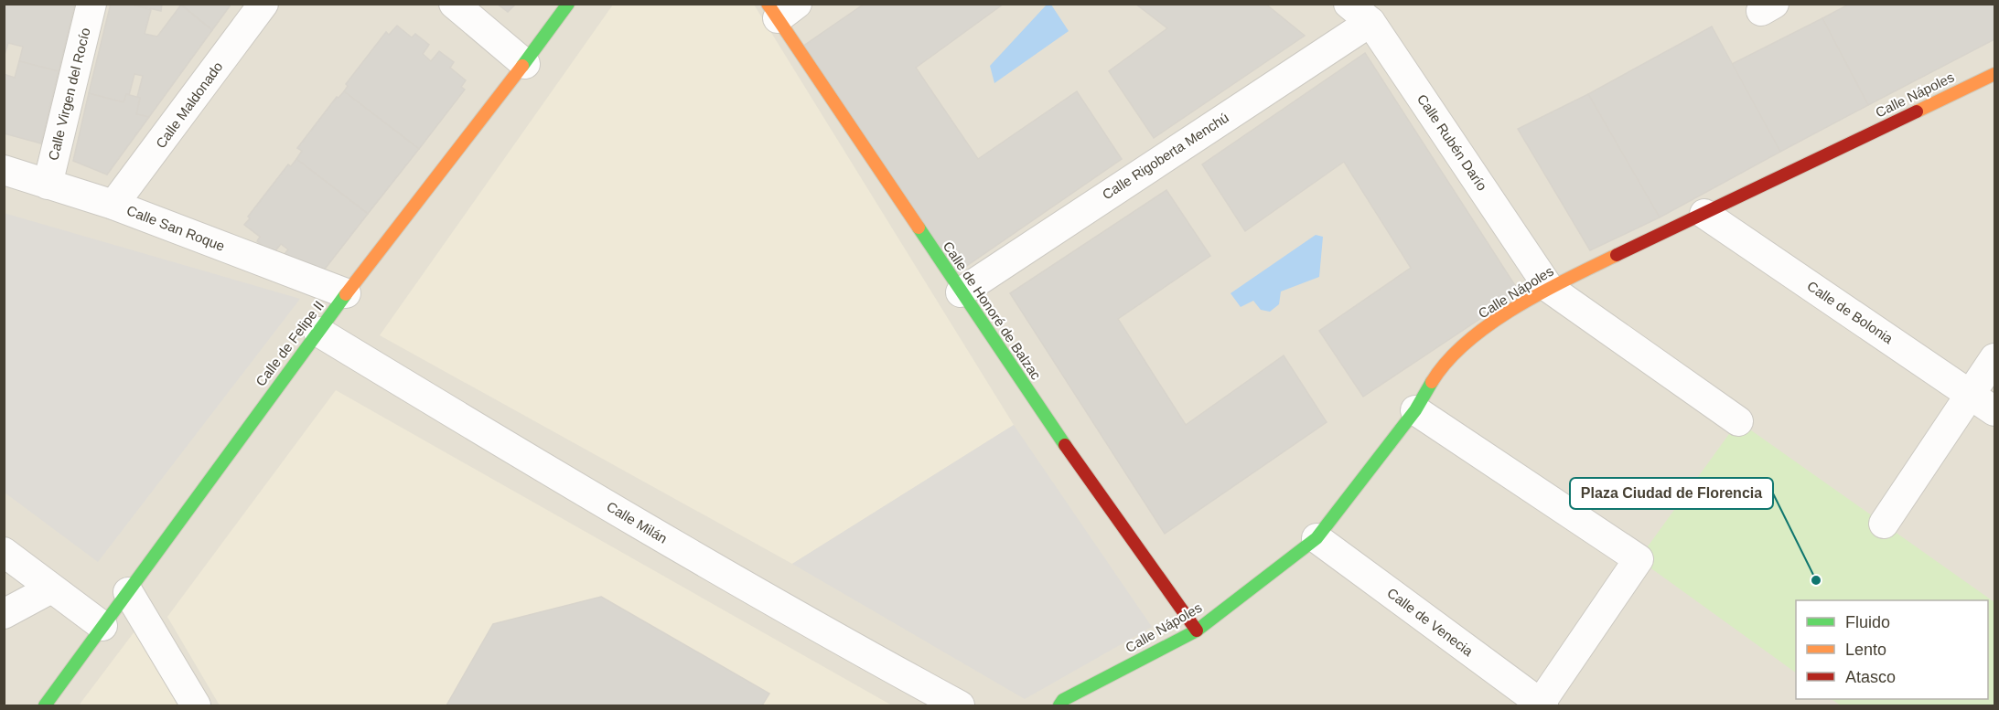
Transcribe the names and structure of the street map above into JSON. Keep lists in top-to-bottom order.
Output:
{
  "streets": {
    "street": [
      "Calle Virgen del Rocío",
      "Calle Nápoles",
      "Calle Maldonado",
      "Calle Rubén Darío",
      "Calle Rigoberta Menchú",
      "Calle San Roque",
      "Calle de Honoré de Balzac",
      "Calle de Bolonia",
      "Calle de Felipe II",
      "Calle Milán",
      "Calle de Venecia"
    ]
  },
  "crossings": [
    ["Calle Virgen del Rocío", "Calle San Roque"],
    ["Calle Nápoles", "Calle Rubén Darío"],
    ["Calle Nápoles", "Calle de Honoré de Balzac"],
    ["Calle Nápoles", "Calle de Bolonia"],
    ["Calle Nápoles", "Calle de Venecia"],
    ["Calle Maldonado", "Calle San Roque"],
    ["Calle Rubén Darío", "Calle Rigoberta Menchú"],
    ["Calle Rigoberta Menchú", "Calle de Honoré de Balzac"],
    ["Calle San Roque", "Calle de Felipe II"],
    ["Calle de Felipe II", "Calle Milán"]
  ],
  "places": ["Plaza Ciudad de Florencia"],
  "legend": ["Fluido", "Lento", "Atasco"]
}
